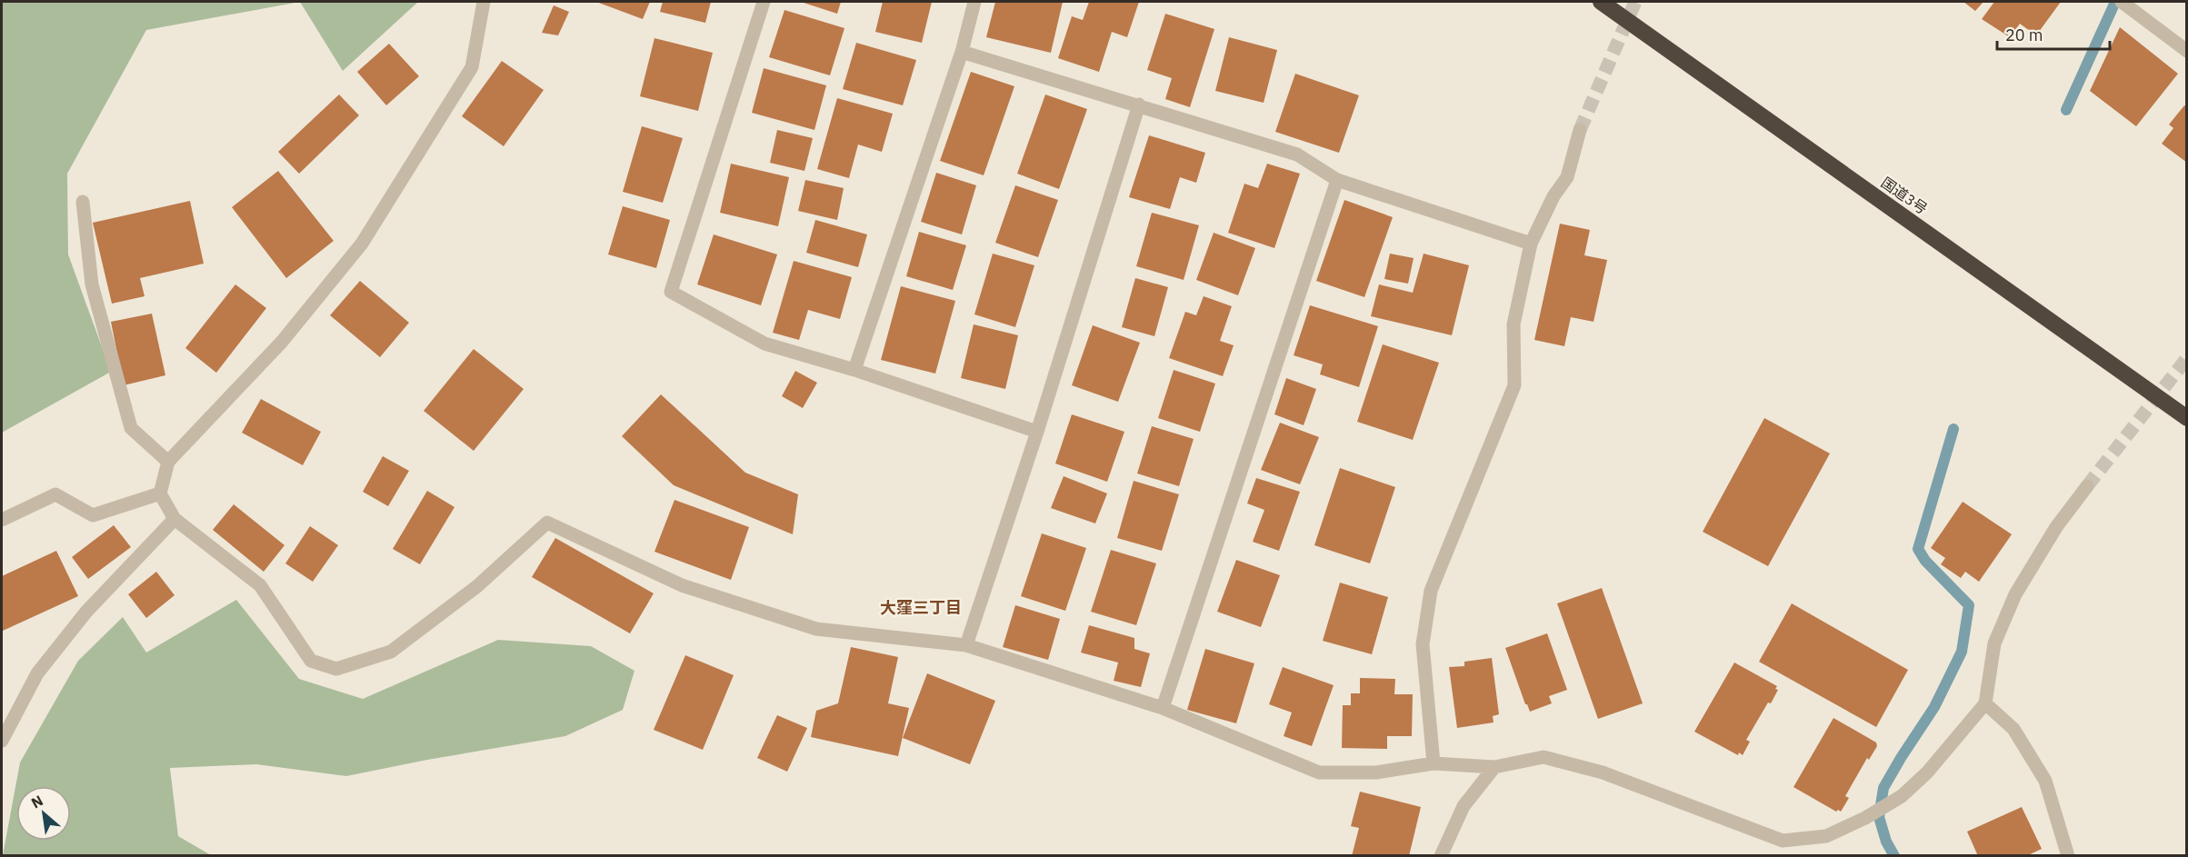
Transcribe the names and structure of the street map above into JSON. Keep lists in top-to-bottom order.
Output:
{
  "streets": {
    "highway": ["国道3号"]
  },
  "districts": ["大窪三丁目"],
  "scale_bar": "20 m",
  "north": "top left"
}
